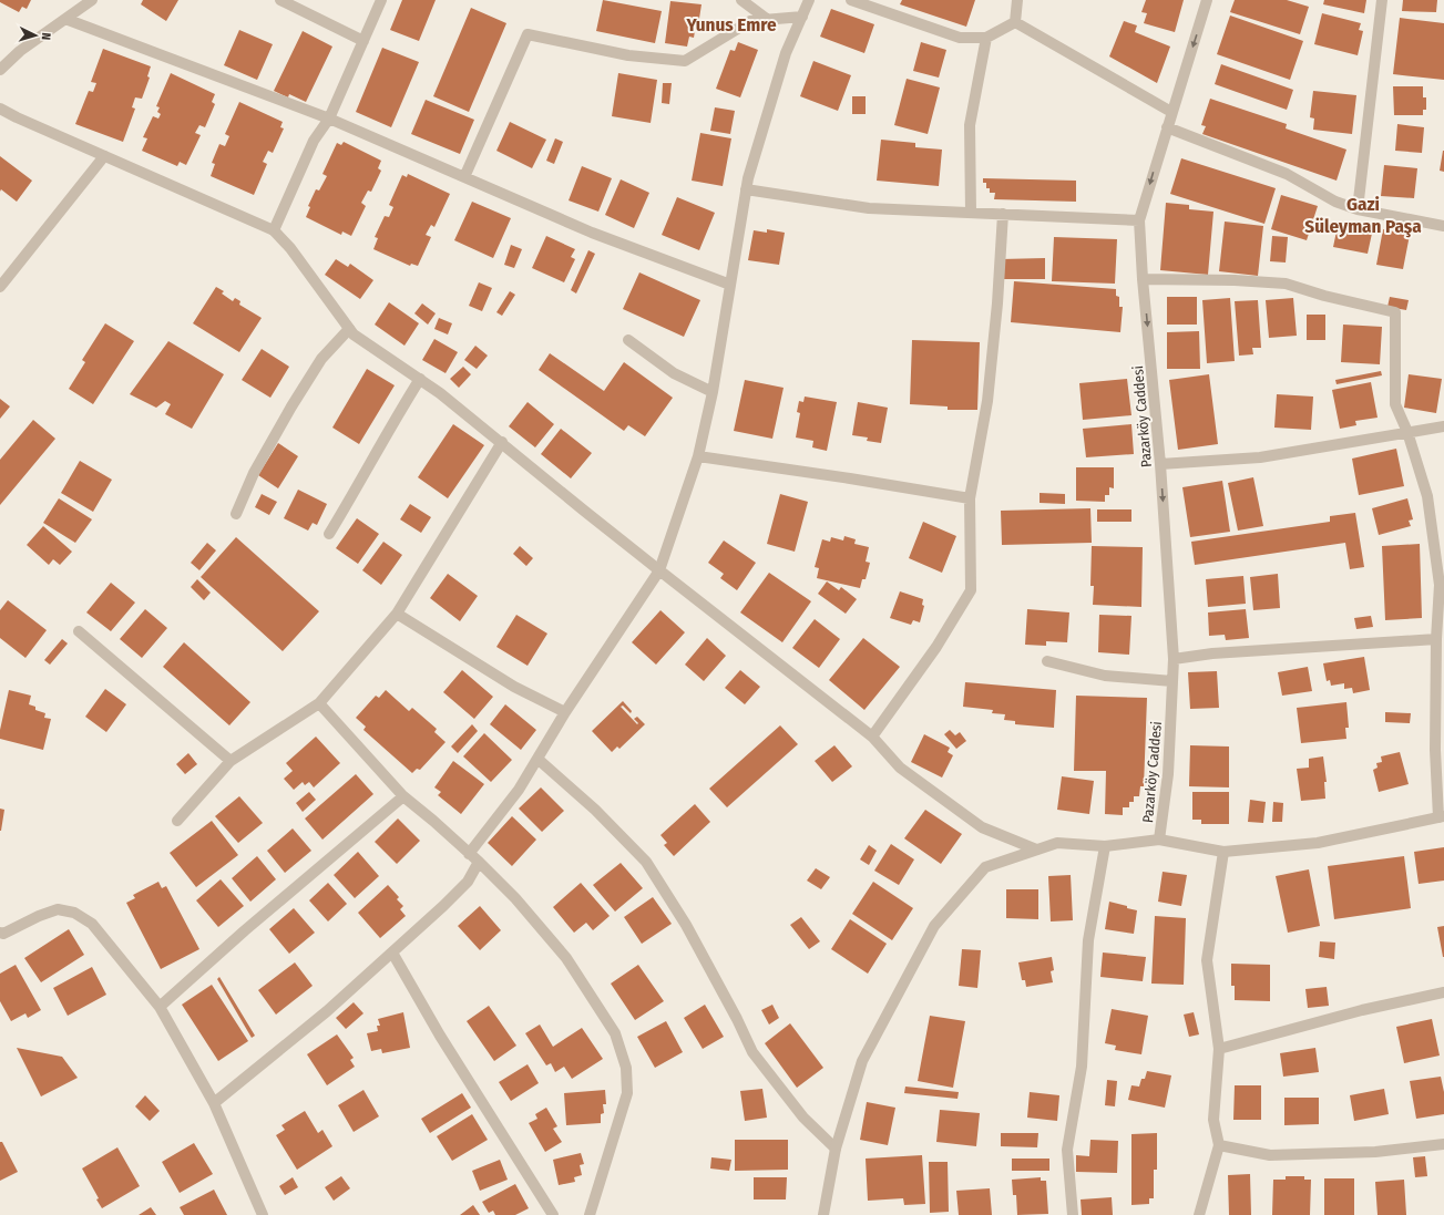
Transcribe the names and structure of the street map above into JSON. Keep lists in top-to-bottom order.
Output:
{
  "streets": {
    "street": ["Pazarköy Caddesi"]
  },
  "one_way": ["Pazarköy Caddesi"],
  "districts": ["Yunus Emre", "Gazi Süleyman Paşa"],
  "north": "right"
}
